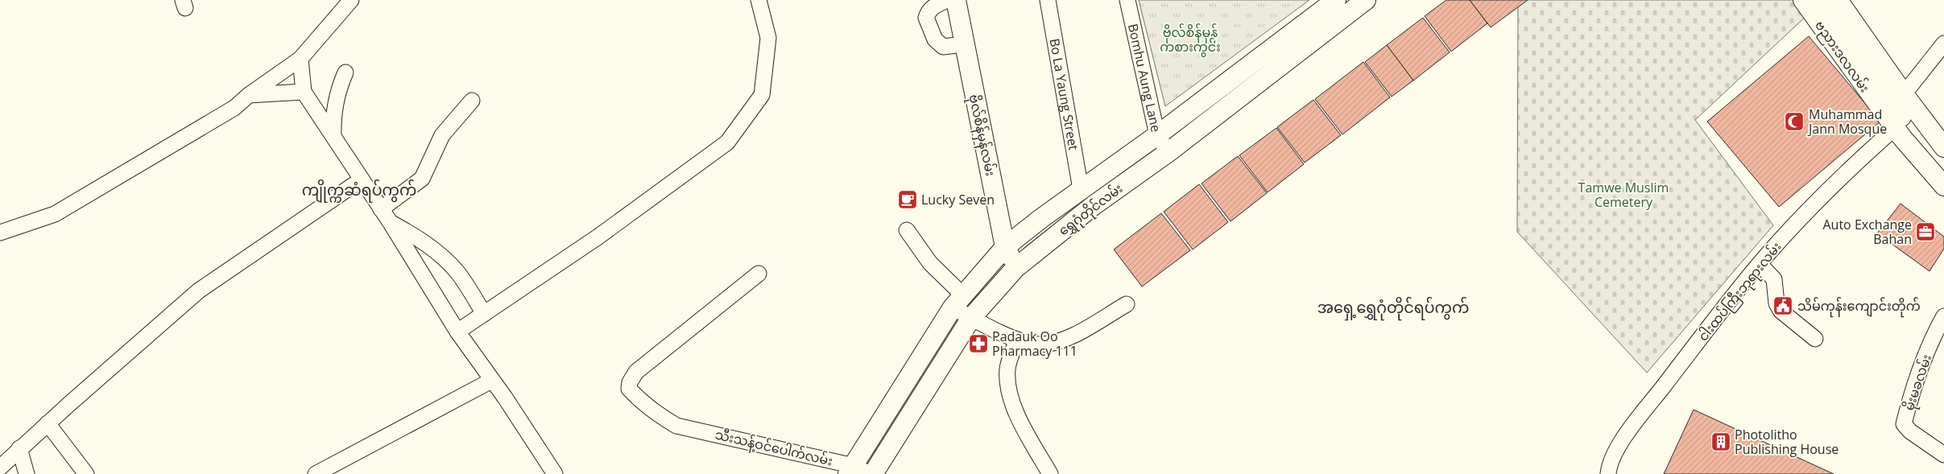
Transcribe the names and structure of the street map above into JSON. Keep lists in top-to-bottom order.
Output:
{
  "streets": {
    "main road": ["ဗညားဒလလမ်း", "ဗိုလ်စိန်မှန်လမ်း", "ရွှေဂုံတိုင်လမ်း"],
    "street": [
      "Bomhu Aung Lane",
      "Bo La Yaung Street",
      "ငါးထပ်ကြီးဘုရားလမ်း",
      "မိုးမခလမ်း",
      "သီးသန့်ဝင်ပေါက်လမ်း"
    ]
  },
  "crossings": [
    ["ဗညားဒလလမ်း", "ငါးထပ်ကြီးဘုရားလမ်း"],
    ["Bomhu Aung Lane", "ရွှေဂုံတိုင်လမ်း"],
    ["Bo La Yaung Street", "ရွှေဂုံတိုင်လမ်း"],
    ["ဗိုလ်စိန်မှန်လမ်း", "ရွှေဂုံတိုင်လမ်း"],
    ["ရွှေဂုံတိုင်လမ်း", "သီးသန့်ဝင်ပေါက်လမ်း"]
  ],
  "districts": ["ကျိုက္ကဆံရပ်ကွက်", "အရှေ့ရွှေဂုံတိုင်ရပ်ကွက်"],
  "parks": ["ဗိုလ်စိန်မှန် ကစားကွင်း", "Tamwe Muslim Cemetery"],
  "places": {
    "mosque": ["Muhammad Jann Mosque"],
    "cafe": ["Lucky Seven"],
    "office": ["Auto Exchange Bahan"],
    "public building": ["သိမ်ကုန်းကျောင်းတိုက်"],
    "pharmacy": ["Padauk Oo Pharmacy 111"],
    "building": ["Photolitho Publishing House"]
  }
}
